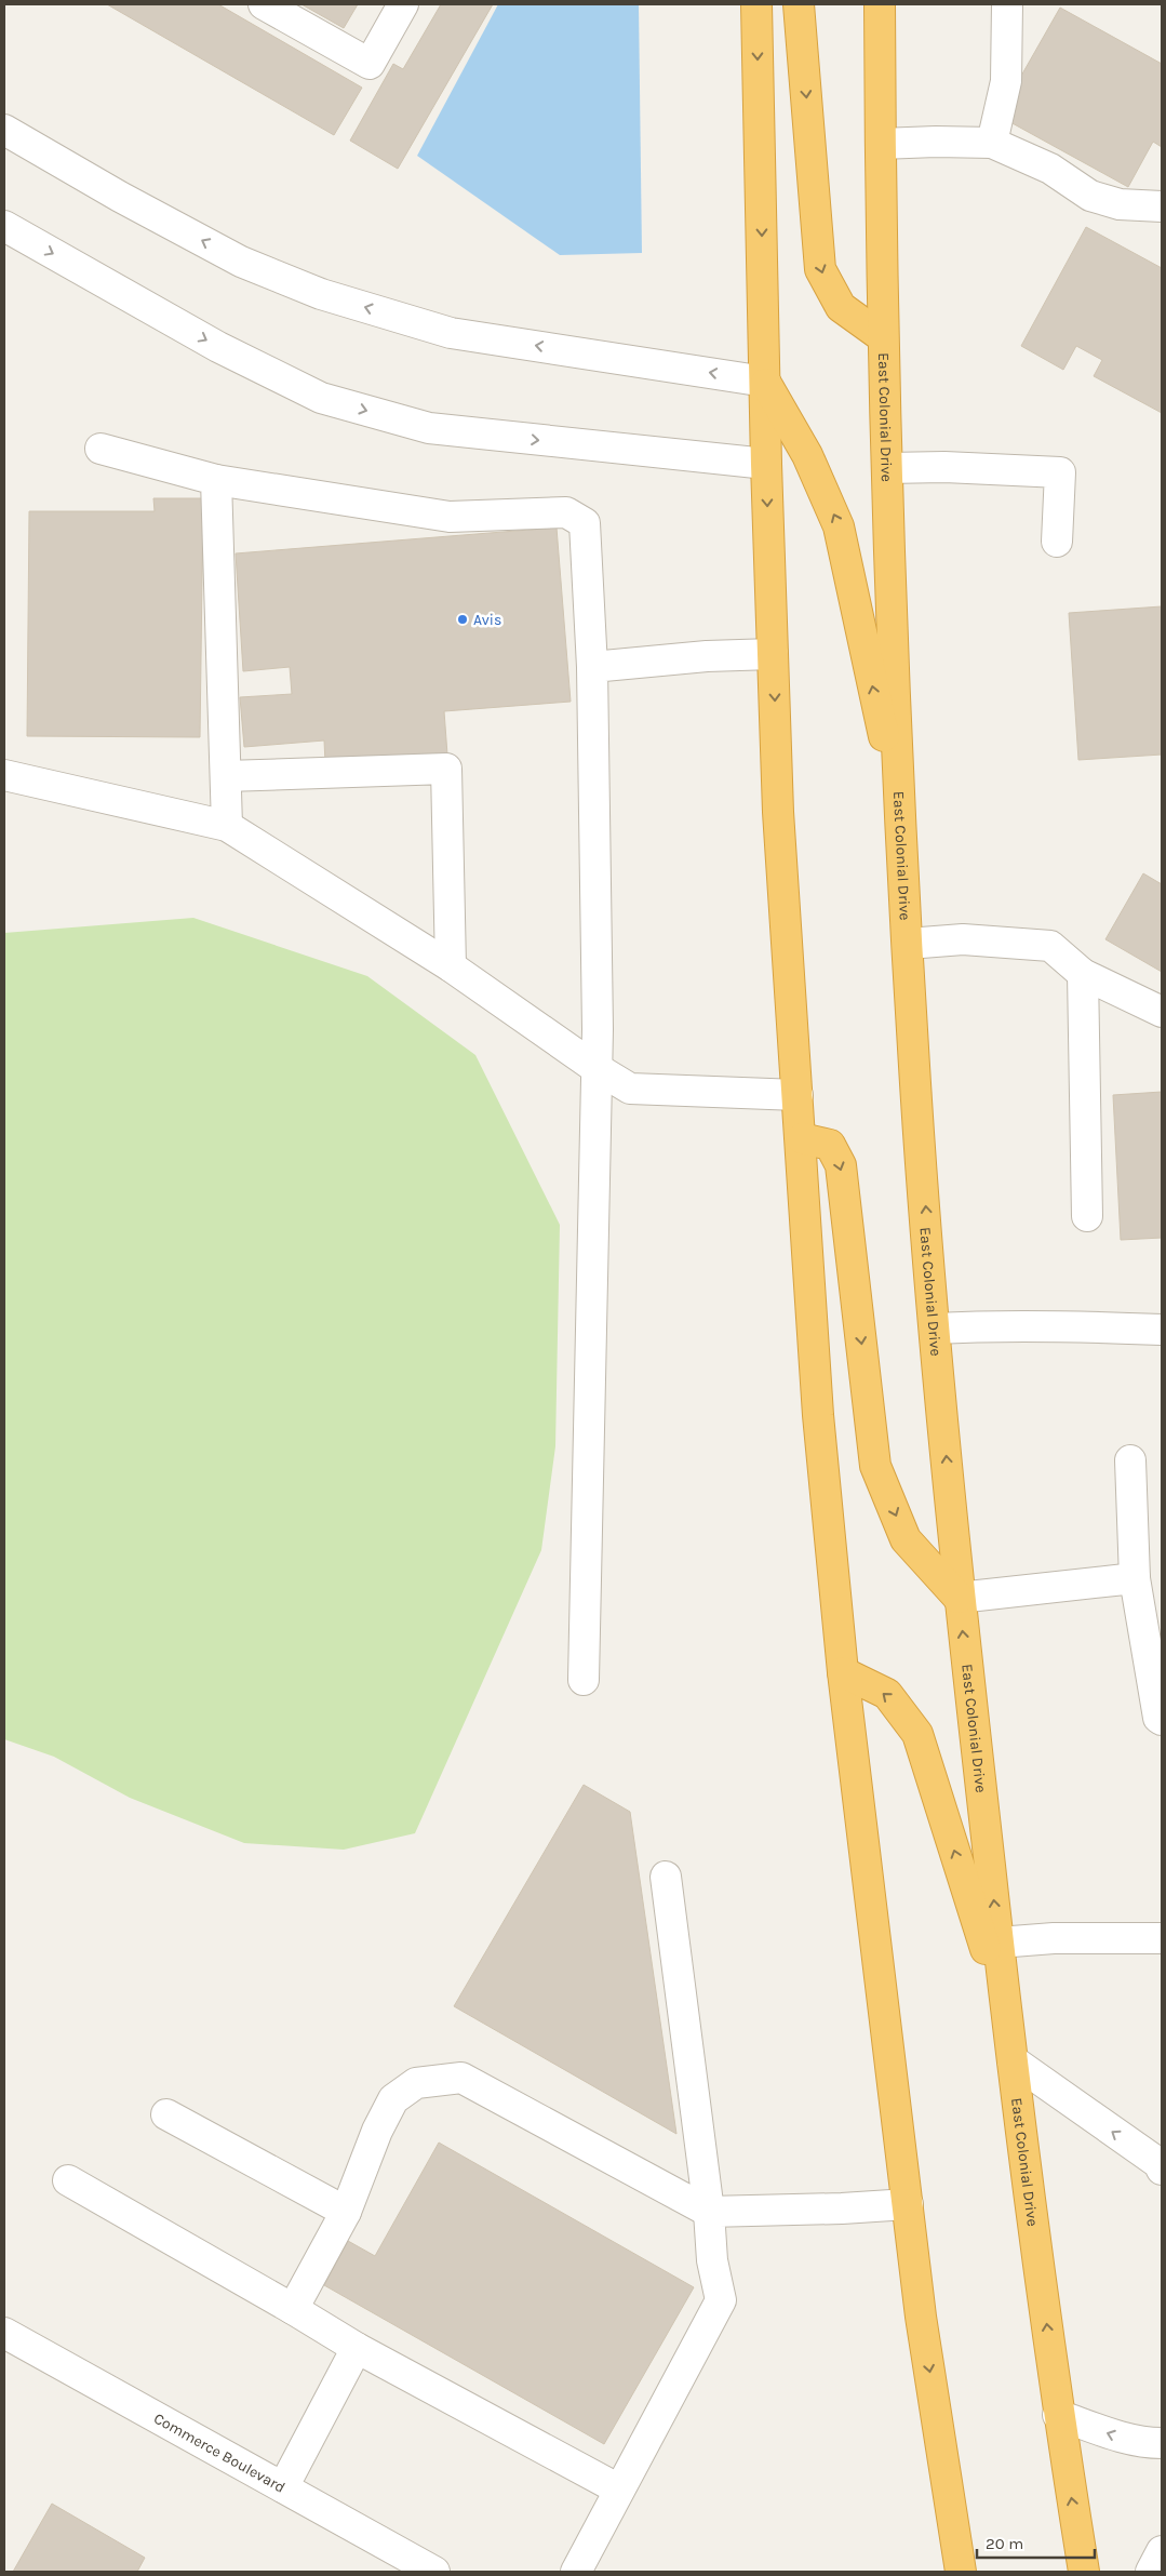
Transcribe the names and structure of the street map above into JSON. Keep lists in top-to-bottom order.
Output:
{
  "streets": {
    "highway": ["East Colonial Drive"],
    "street": ["Commerce Boulevard"]
  },
  "places": ["Avis"],
  "scale_bar": "20 m"
}
